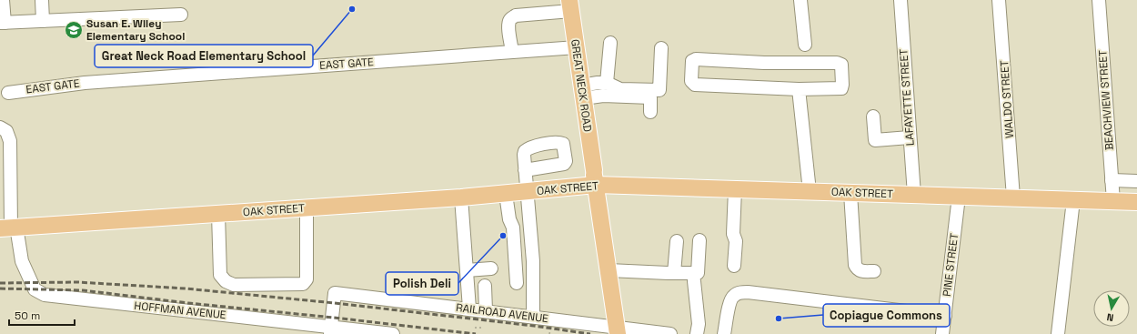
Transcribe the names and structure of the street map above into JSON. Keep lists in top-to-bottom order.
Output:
{
  "streets": {
    "main road": ["GREAT NECK ROAD", "OAK STREET"],
    "street": [
      "EAST GATE",
      "LAFAYETTE STREET",
      "WALDO STREET",
      "BEACHVIEW STREET",
      "PINE STREET",
      "HOFFMAN AVENUE",
      "RAILROAD AVENUE"
    ]
  },
  "crossings": [
    ["EAST GATE", "GREAT NECK ROAD"],
    ["GREAT NECK ROAD", "OAK STREET"],
    ["GREAT NECK ROAD", "RAILROAD AVENUE"],
    ["LAFAYETTE STREET", "OAK STREET"],
    ["WALDO STREET", "OAK STREET"],
    ["BEACHVIEW STREET", "OAK STREET"],
    ["OAK STREET", "PINE STREET"],
    ["OAK STREET", "HOFFMAN AVENUE"],
    ["HOFFMAN AVENUE", "RAILROAD AVENUE"]
  ],
  "places": {
    "other": ["Great Neck Road Elementary School", "Polish Deli", "Copiague Commons"],
    "school or university": ["Susan E. Wiley Elementary School"]
  },
  "scale_bar": "50 m",
  "north": "bottom"
}
